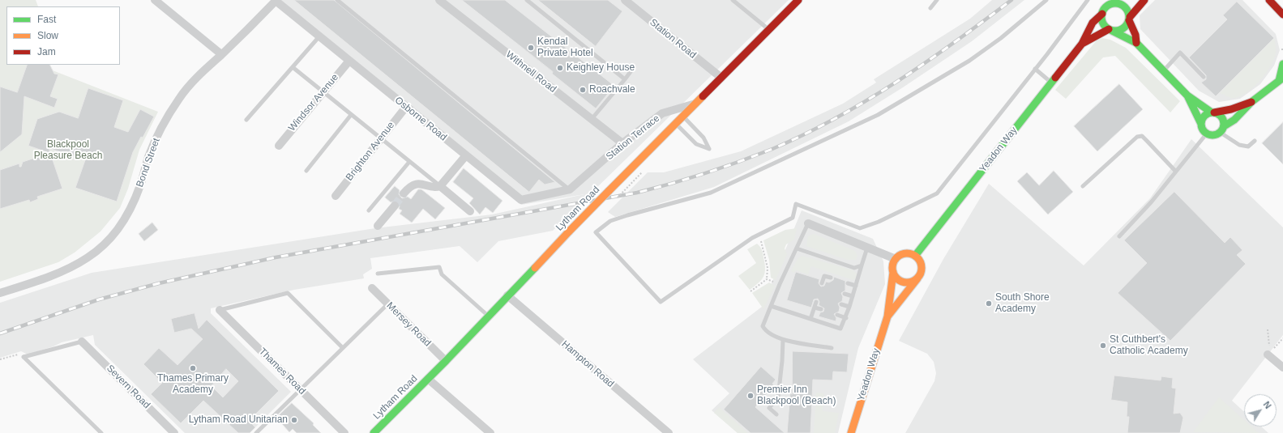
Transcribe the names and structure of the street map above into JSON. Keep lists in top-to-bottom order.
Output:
{
  "streets": {
    "main road": ["Yeadon Way", "Lytham Road"],
    "street": [
      "Station Road",
      "Withnell Road",
      "Windsor Avenue",
      "Osborne Road",
      "Station Terrace",
      "Brighton Avenue",
      "Bond Street",
      "Mersey Road",
      "Hampton Road",
      "Thames Road",
      "Severn Road"
    ]
  },
  "crossings": [
    ["Station Road", "Lytham Road"],
    ["Withnell Road", "Station Terrace"],
    ["Windsor Avenue", "Osborne Road"],
    ["Osborne Road", "Station Terrace"],
    ["Osborne Road", "Brighton Avenue"],
    ["Osborne Road", "Bond Street"],
    ["Station Terrace", "Lytham Road"],
    ["Lytham Road", "Mersey Road"],
    ["Lytham Road", "Hampton Road"]
  ],
  "parks": ["Blackpool Pleasure Beach"],
  "places": [
    "Kendal Private Hotel",
    "Keighley House",
    "Roachvale",
    "South Shore Academy",
    "St Cuthbert's Catholic Academy",
    "Thames Primary Academy",
    "Premier Inn Blackpool (Beach)",
    "Lytham Road Unitarian"
  ],
  "legend": ["Fast", "Slow", "Jam"],
  "north": "top right"
}
